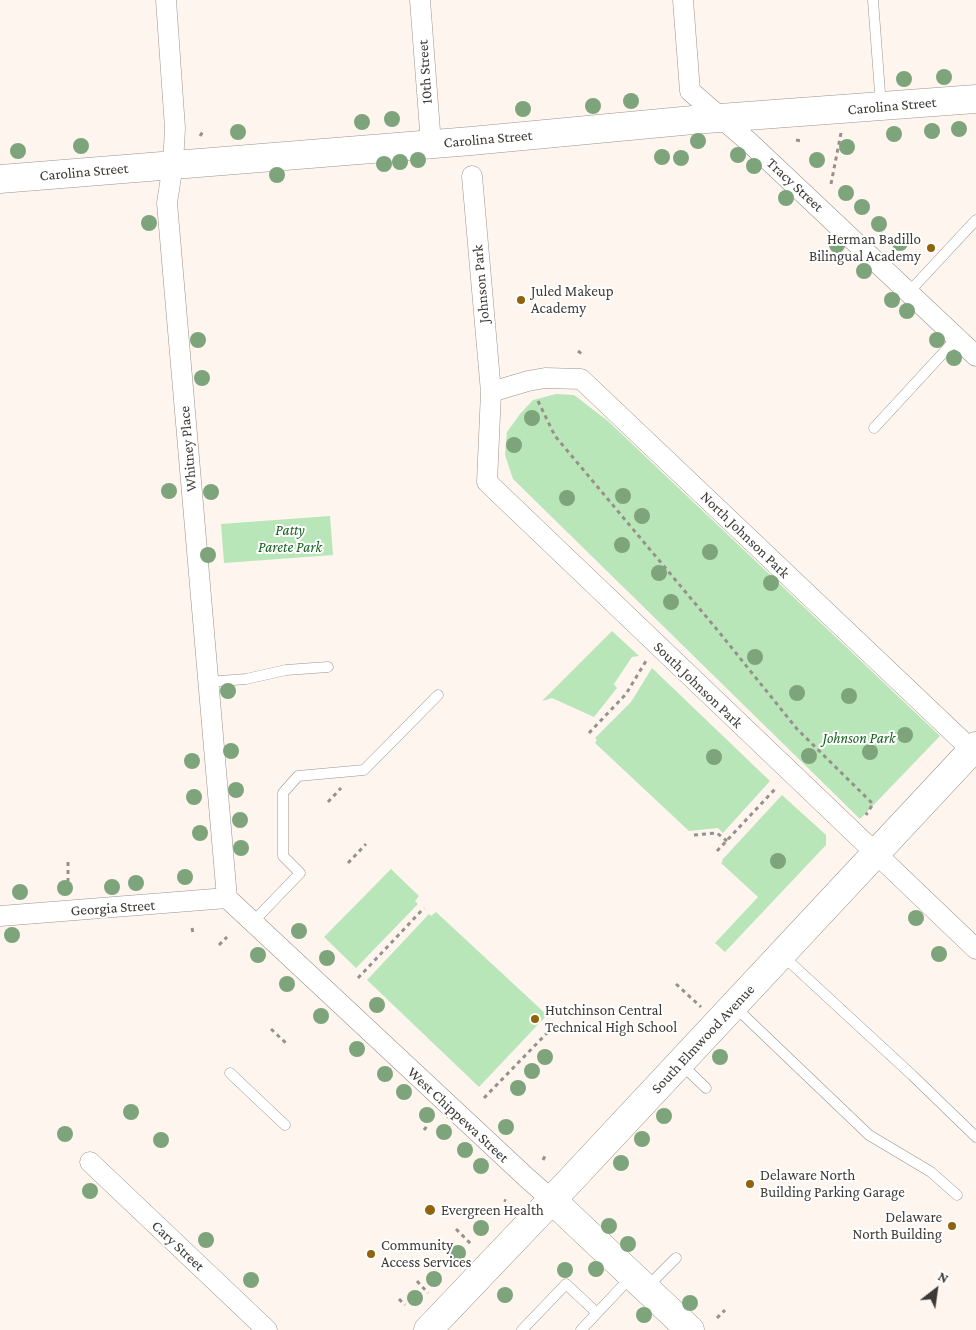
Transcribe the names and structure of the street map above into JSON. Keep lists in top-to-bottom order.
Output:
{
  "streets": {
    "main road": ["Carolina Street", "South Elmwood Avenue", "West Chippewa Street"],
    "street": [
      "10th Street",
      "Tracy Street",
      "Johnson Park",
      "Whitney Place",
      "North Johnson Park",
      "South Johnson Park",
      "Georgia Street",
      "Cary Street"
    ]
  },
  "crossings": [
    ["10th Street", "Carolina Street"],
    ["Carolina Street", "Tracy Street"],
    ["Carolina Street", "Whitney Place"],
    ["Johnson Park", "North Johnson Park"],
    ["Johnson Park", "South Johnson Park"],
    ["Whitney Place", "Georgia Street"],
    ["Whitney Place", "West Chippewa Street"],
    ["North Johnson Park", "South Johnson Park"],
    ["North Johnson Park", "South Elmwood Avenue"],
    ["South Johnson Park", "South Elmwood Avenue"],
    ["Georgia Street", "West Chippewa Street"],
    ["South Elmwood Avenue", "West Chippewa Street"]
  ],
  "parks": ["Patty Parete Park", "Johnson Park"],
  "places": [
    "Herman Badillo Bilingual Academy",
    "Juled Makeup Academy",
    "Hutchinson Central Technical High School",
    "Delaware North Building Parking Garage",
    "Evergreen Health",
    "Delaware North Building",
    "Community Access Services"
  ],
  "north": "top right"
}
